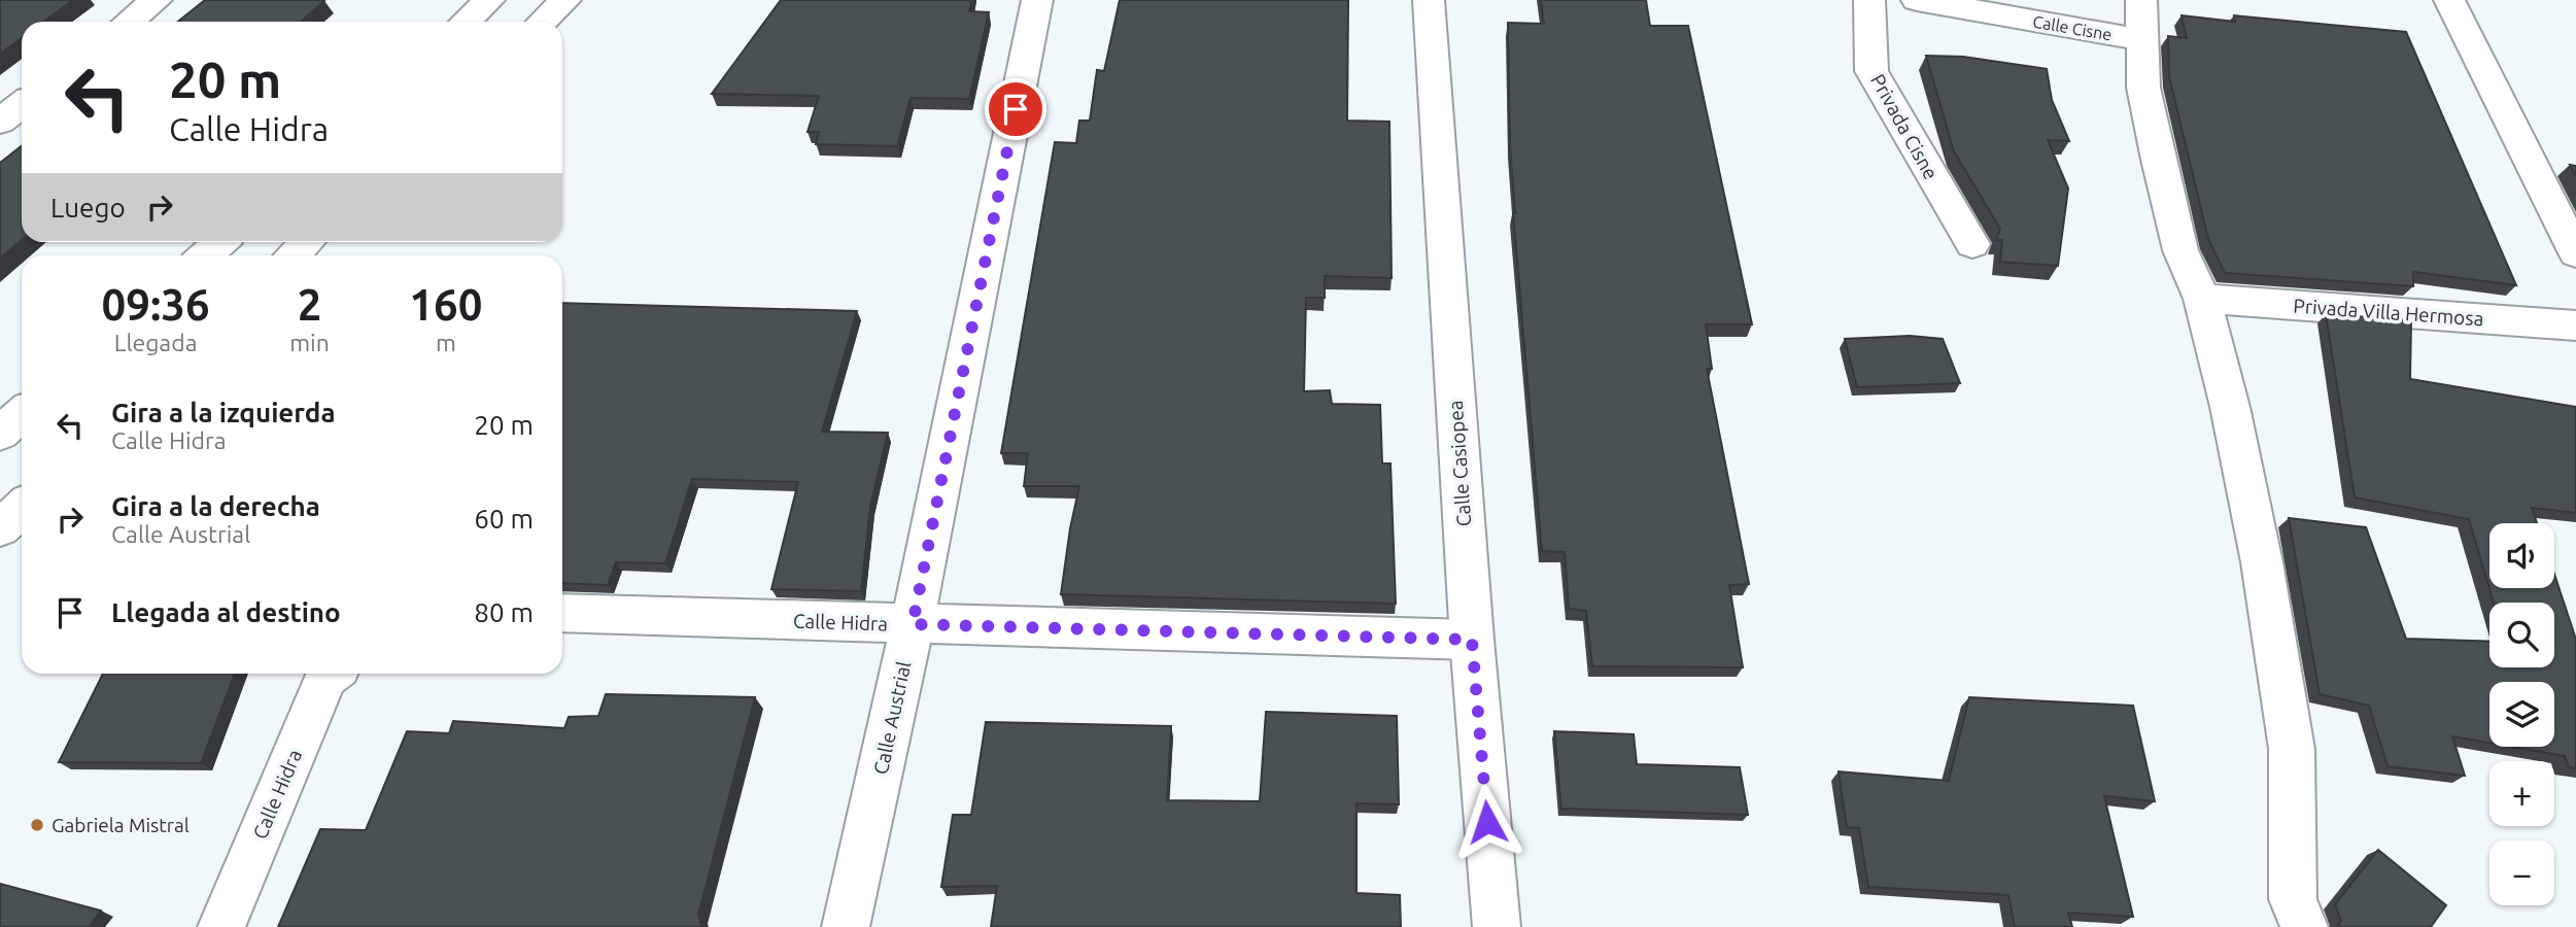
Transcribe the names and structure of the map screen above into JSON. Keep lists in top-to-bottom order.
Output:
{
  "streets": {
    "street": [
      "Calle Cisne",
      "Privada Cisne",
      "Privada Villa Hermosa",
      "Calle Casiopea",
      "Calle Hidra",
      "Calle Austrial"
    ]
  },
  "crossings": [
    ["Calle Casiopea", "Calle Hidra"],
    ["Calle Hidra", "Calle Austrial"]
  ],
  "places": ["Gabriela Mistral"],
  "page": {
    "turn": ["20 m", "Calle Hidra"],
    "then": "Luego",
    "eta": [
      "09:36",
      "Llegada",
      "2",
      "min",
      "160",
      "m"
    ],
    "list": [
      {
        "name": "Gira a la izquierda",
        "note": "Calle Hidra",
        "value": "20 m"
      },
      {
        "name": "Gira a la derecha",
        "note": "Calle Austrial",
        "value": "60 m"
      },
      {
        "name": "Llegada al destino",
        "value": "80 m"
      }
    ],
    "map_buttons": ["+", "−"]
  }
}
